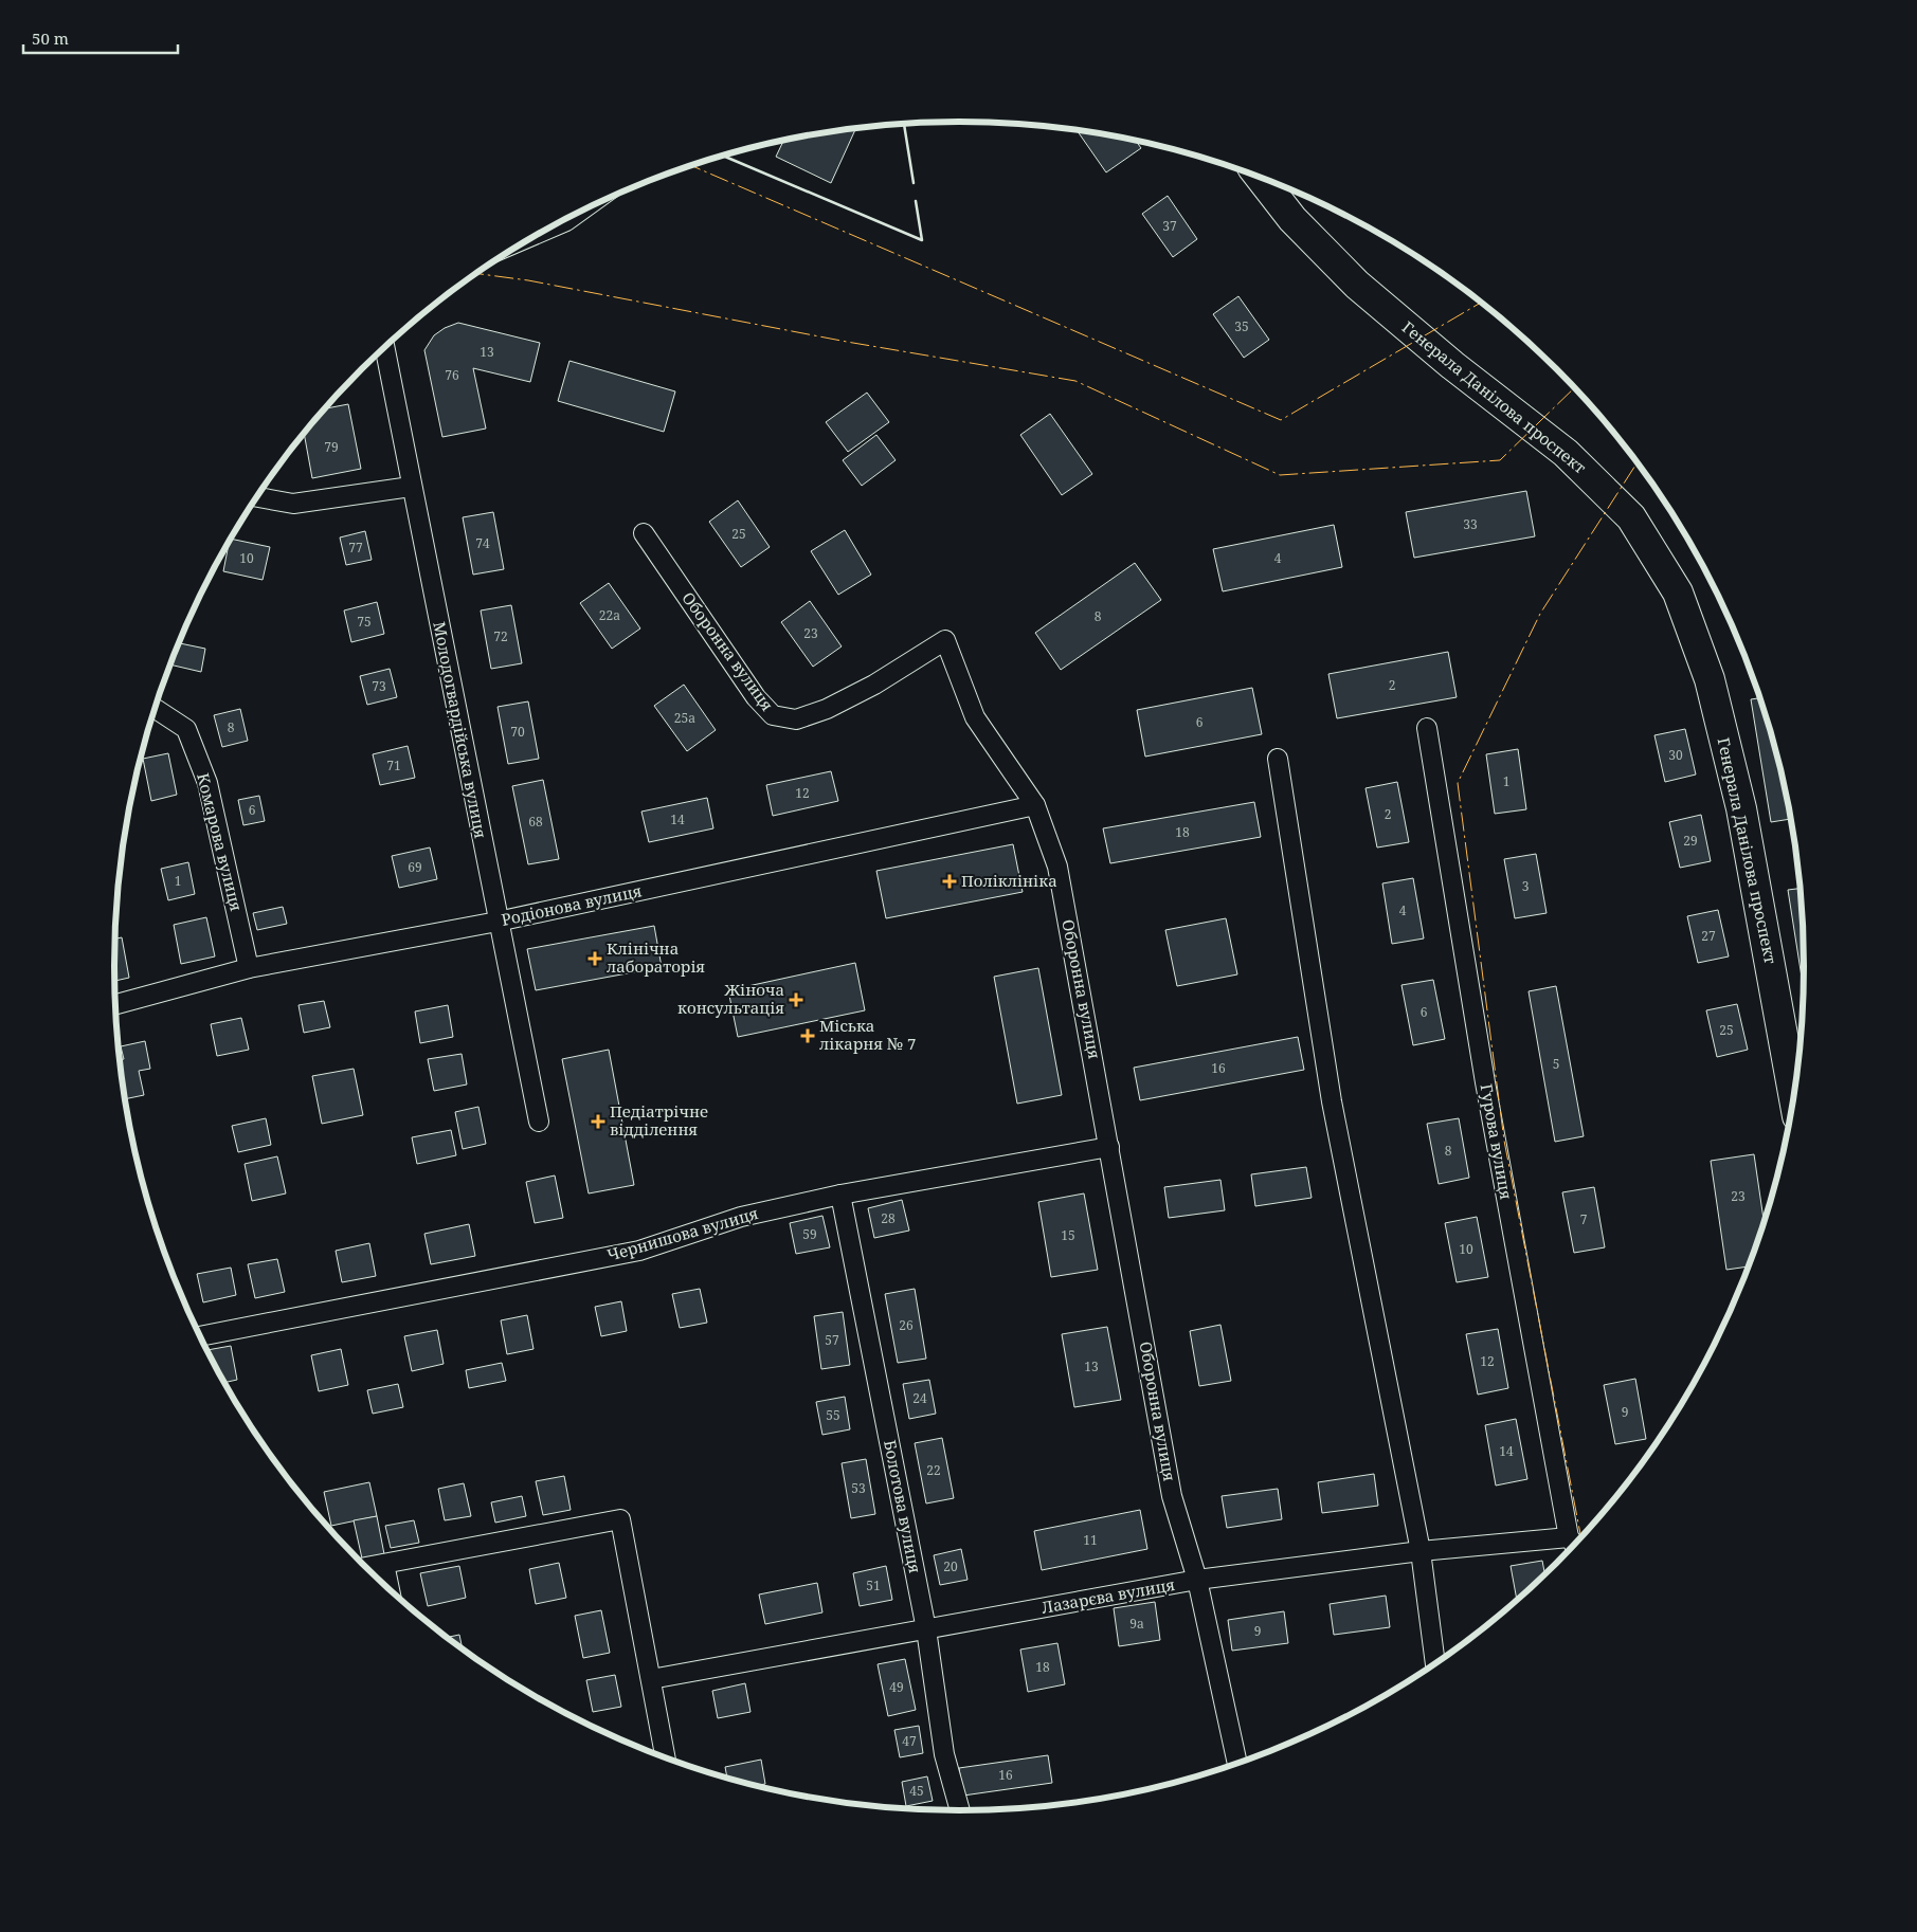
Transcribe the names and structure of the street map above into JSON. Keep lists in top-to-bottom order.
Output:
{
  "streets": {
    "main road": ["Генерала Данілова проспект"],
    "street": [
      "Оборонна вулиця",
      "Молодогвардійська вулиця",
      "Комарова вулиця",
      "Родіонова вулиця",
      "Гурова вулиця",
      "Чернишова вулиця",
      "Болотова вулиця",
      "Лазарєва вулиця"
    ]
  },
  "crossings": [
    ["Оборонна вулиця", "Родіонова вулиця"],
    ["Оборонна вулиця", "Чернишова вулиця"],
    ["Оборонна вулиця", "Лазарєва вулиця"],
    ["Молодогвардійська вулиця", "Родіонова вулиця"],
    ["Комарова вулиця", "Родіонова вулиця"],
    ["Чернишова вулиця", "Болотова вулиця"],
    ["Болотова вулиця", "Лазарєва вулиця"]
  ],
  "places": {
    "health": [
      "Поліклініка",
      "Клінічна лабораторія",
      "Жіноча консультація",
      "Міська лікарня № 7",
      "Педіатрічне відділення"
    ]
  },
  "house_numbers": [
    "37",
    "35",
    "13",
    "76",
    "79",
    "33",
    "25",
    "74",
    "77",
    "10",
    "4",
    "22а",
    "8",
    "75",
    "23",
    "72",
    "2",
    "73",
    "25а",
    "6",
    "8",
    "70",
    "30",
    "71",
    "1",
    "12",
    "6",
    "2",
    "14",
    "68",
    "18",
    "29",
    "69",
    "1",
    "3",
    "4",
    "27",
    "6",
    "25",
    "5",
    "16",
    "8",
    "23",
    "28",
    "7",
    "59",
    "15",
    "10",
    "26",
    "57",
    "12",
    "13",
    "24",
    "9",
    "55",
    "14",
    "22",
    "53",
    "11",
    "20",
    "51",
    "9а",
    "9",
    "18",
    "49",
    "47",
    "16",
    "45"
  ],
  "scale_bar": "50 m"
}
